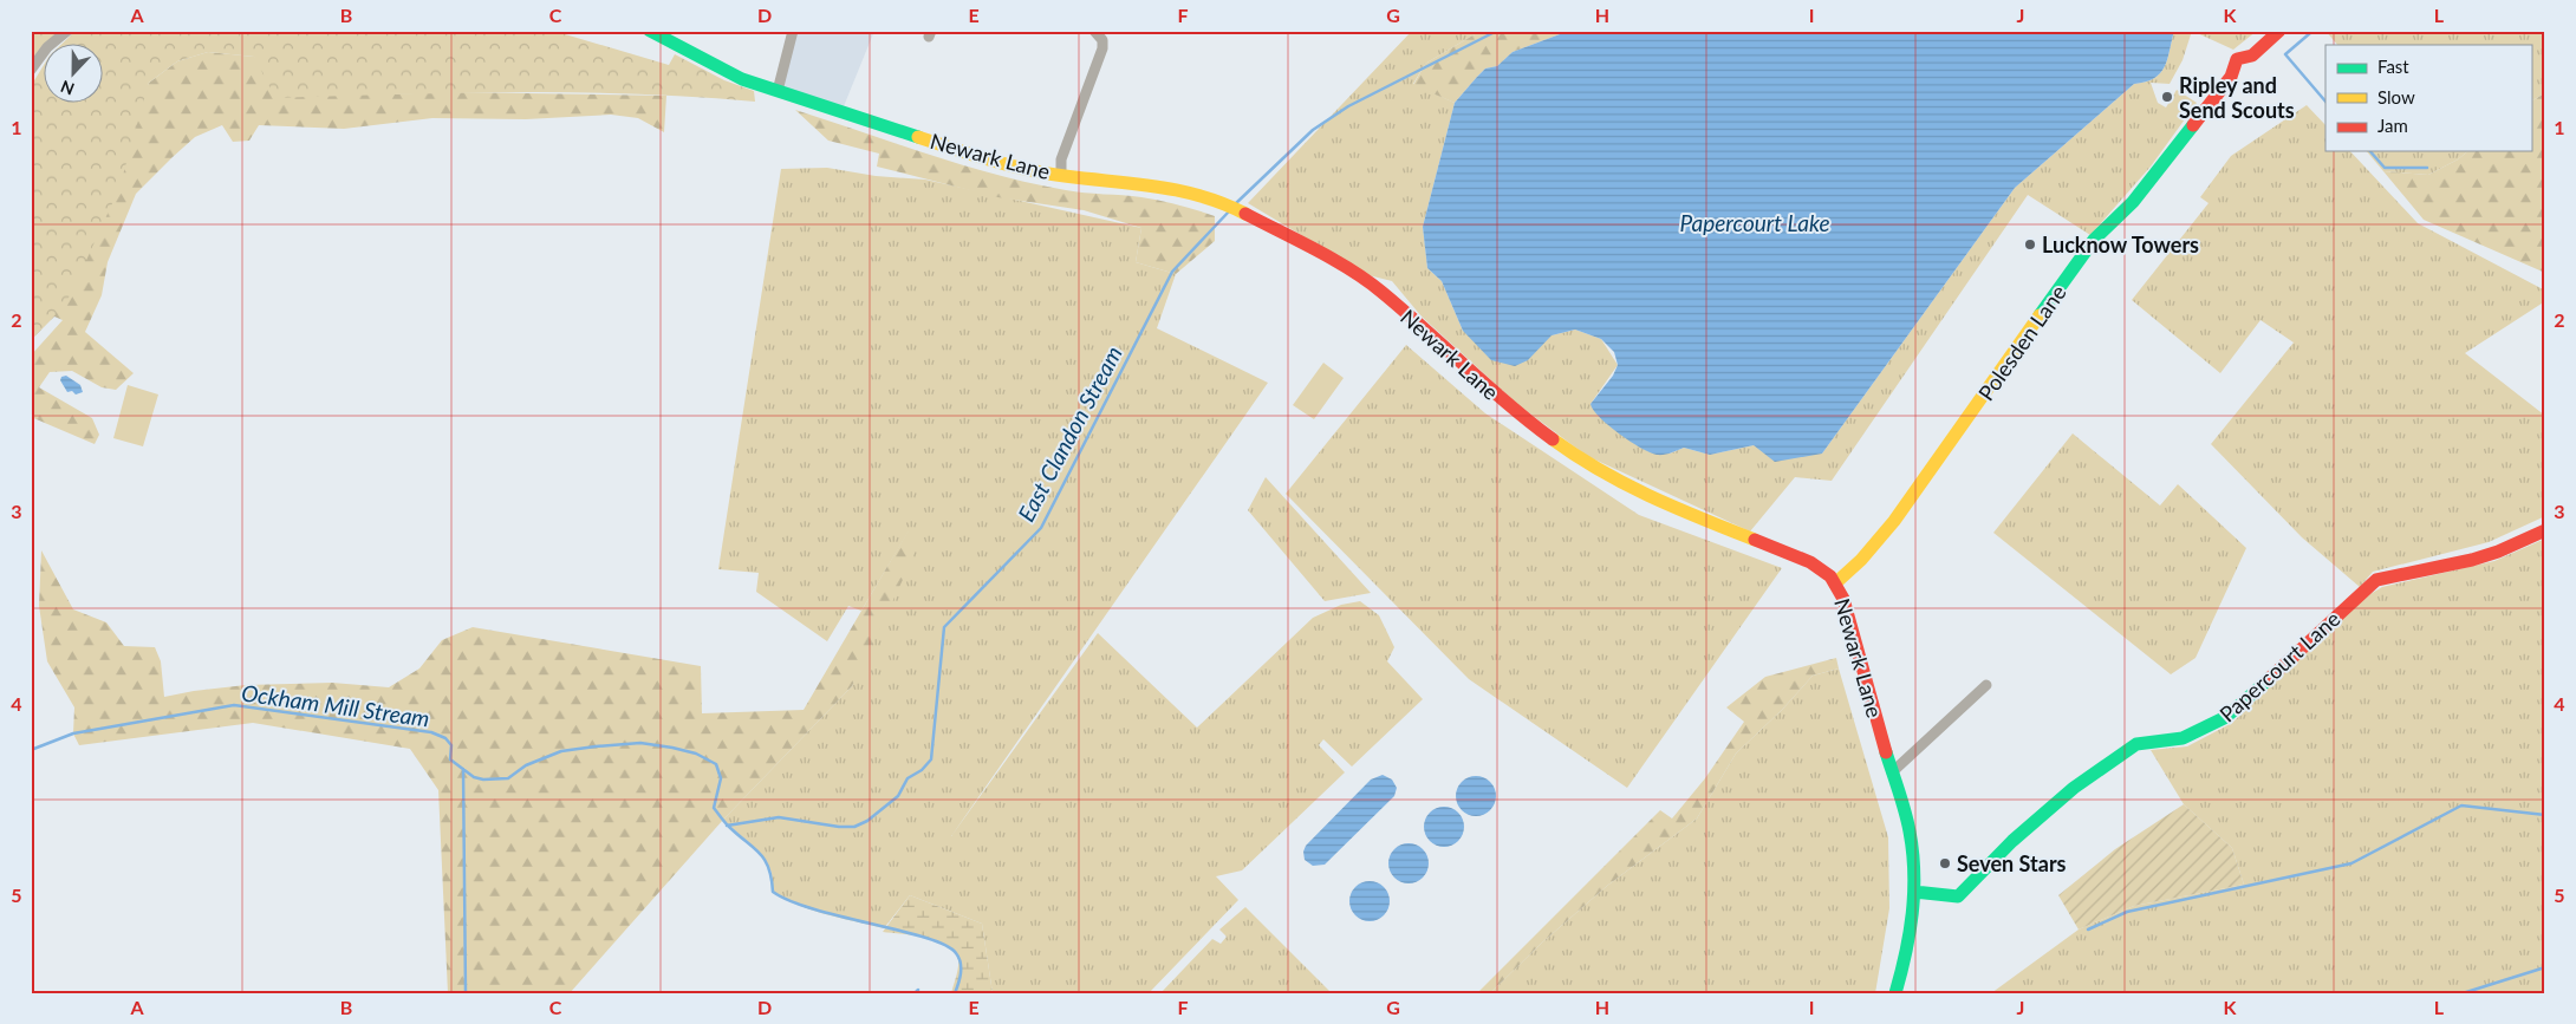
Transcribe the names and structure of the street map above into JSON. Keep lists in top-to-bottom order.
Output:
{
  "streets": {
    "main road": ["Newark Lane", "Polesden Lane", "Papercourt Lane"]
  },
  "crossings": [
    ["Newark Lane", "Polesden Lane"],
    ["Newark Lane", "Papercourt Lane"]
  ],
  "water": ["Papercourt Lake", "East Clandon Stream", "Ockham Mill Stream"],
  "places": ["Ripley and Send Scouts", "Lucknow Towers", "Seven Stars"],
  "legend": ["Fast", "Slow", "Jam"],
  "north": "bottom",
  "grid": {
    "columns": [
      "A",
      "B",
      "C",
      "D",
      "E",
      "F",
      "G",
      "H",
      "I",
      "J",
      "K",
      "L"
    ],
    "rows": [
      "1",
      "2",
      "3",
      "4",
      "5"
    ]
  }
}
